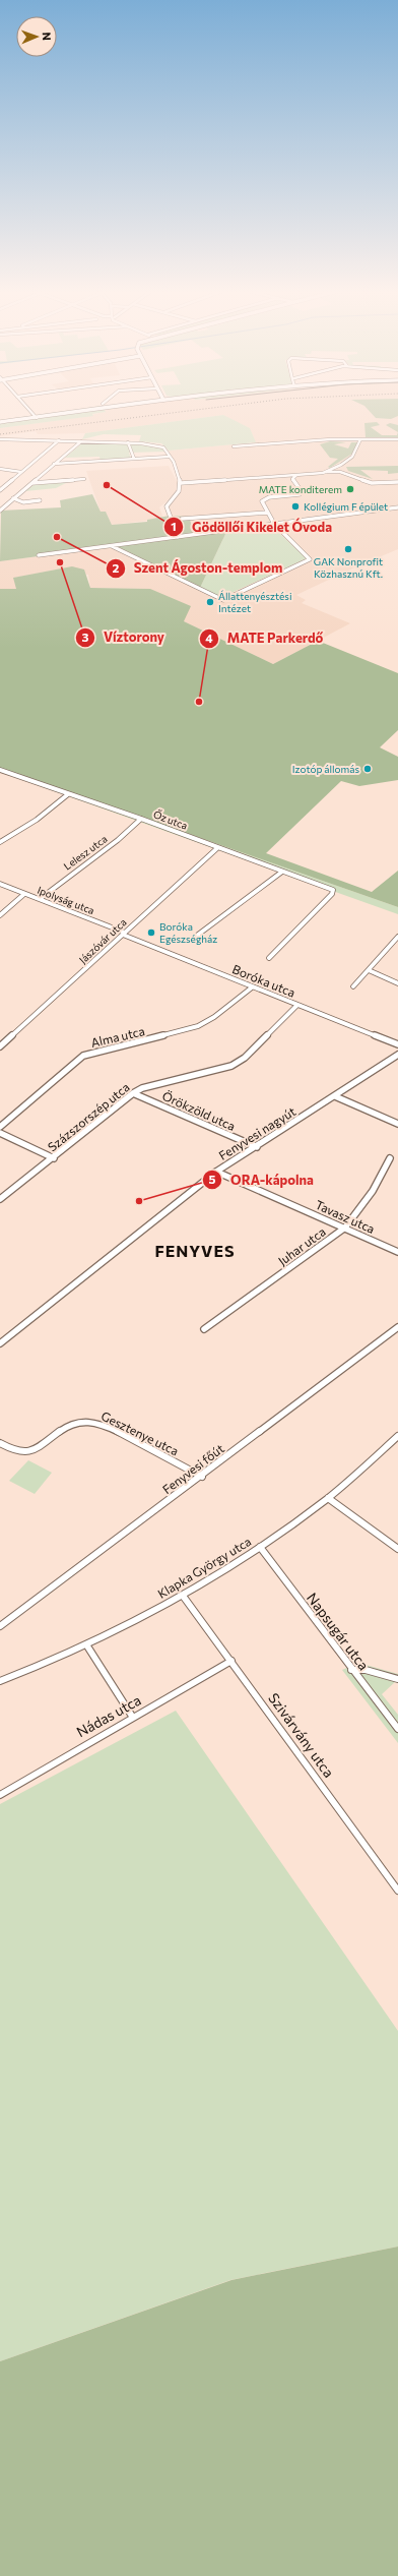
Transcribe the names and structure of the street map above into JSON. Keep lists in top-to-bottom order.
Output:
{
  "streets": {
    "street": [
      "Őz utca",
      "Lelesz utca",
      "Ipolyság utca",
      "Jászóvár utca",
      "Boróka utca",
      "Alma utca",
      "Örökzöld utca",
      "Százszorszép utca",
      "Fenyvesi nagyút",
      "Tavasz utca",
      "Juhar utca",
      "Gesztenye utca",
      "Fenyvesi főút",
      "Klapka György utca",
      "Napsugár utca",
      "Nádas utca",
      "Szivárvány utca"
    ]
  },
  "crossings": [
    ["Őz utca", "Lelesz utca"],
    ["Őz utca", "Jászóvár utca"],
    ["Lelesz utca", "Ipolyság utca"],
    ["Ipolyság utca", "Jászóvár utca"],
    ["Ipolyság utca", "Boróka utca"],
    ["Jászóvár utca", "Boróka utca"],
    ["Boróka utca", "Alma utca"],
    ["Boróka utca", "Százszorszép utca"],
    ["Örökzöld utca", "Százszorszép utca"],
    ["Örökzöld utca", "Fenyvesi nagyút"],
    ["Fenyvesi nagyút", "Tavasz utca"],
    ["Tavasz utca", "Juhar utca"],
    ["Gesztenye utca", "Fenyvesi főút"],
    ["Klapka György utca", "Napsugár utca"],
    ["Klapka György utca", "Szivárvány utca"],
    ["Nádas utca", "Szivárvány utca"]
  ],
  "districts": ["FENYVES"],
  "places": [
    "Gödöllői Kikelet Óvoda",
    "MATE konditerem",
    "Kollégium F épület",
    "Szent Ágoston-templom",
    "GAK Nonprofit Közhasznú Kft.",
    "Víztorony",
    "Állattenyésztési Intézet",
    "MATE Parkerdő",
    "Izotóp állomás",
    "Boróka Egészségház",
    "ORA-kápolna"
  ],
  "north": "right"
}
